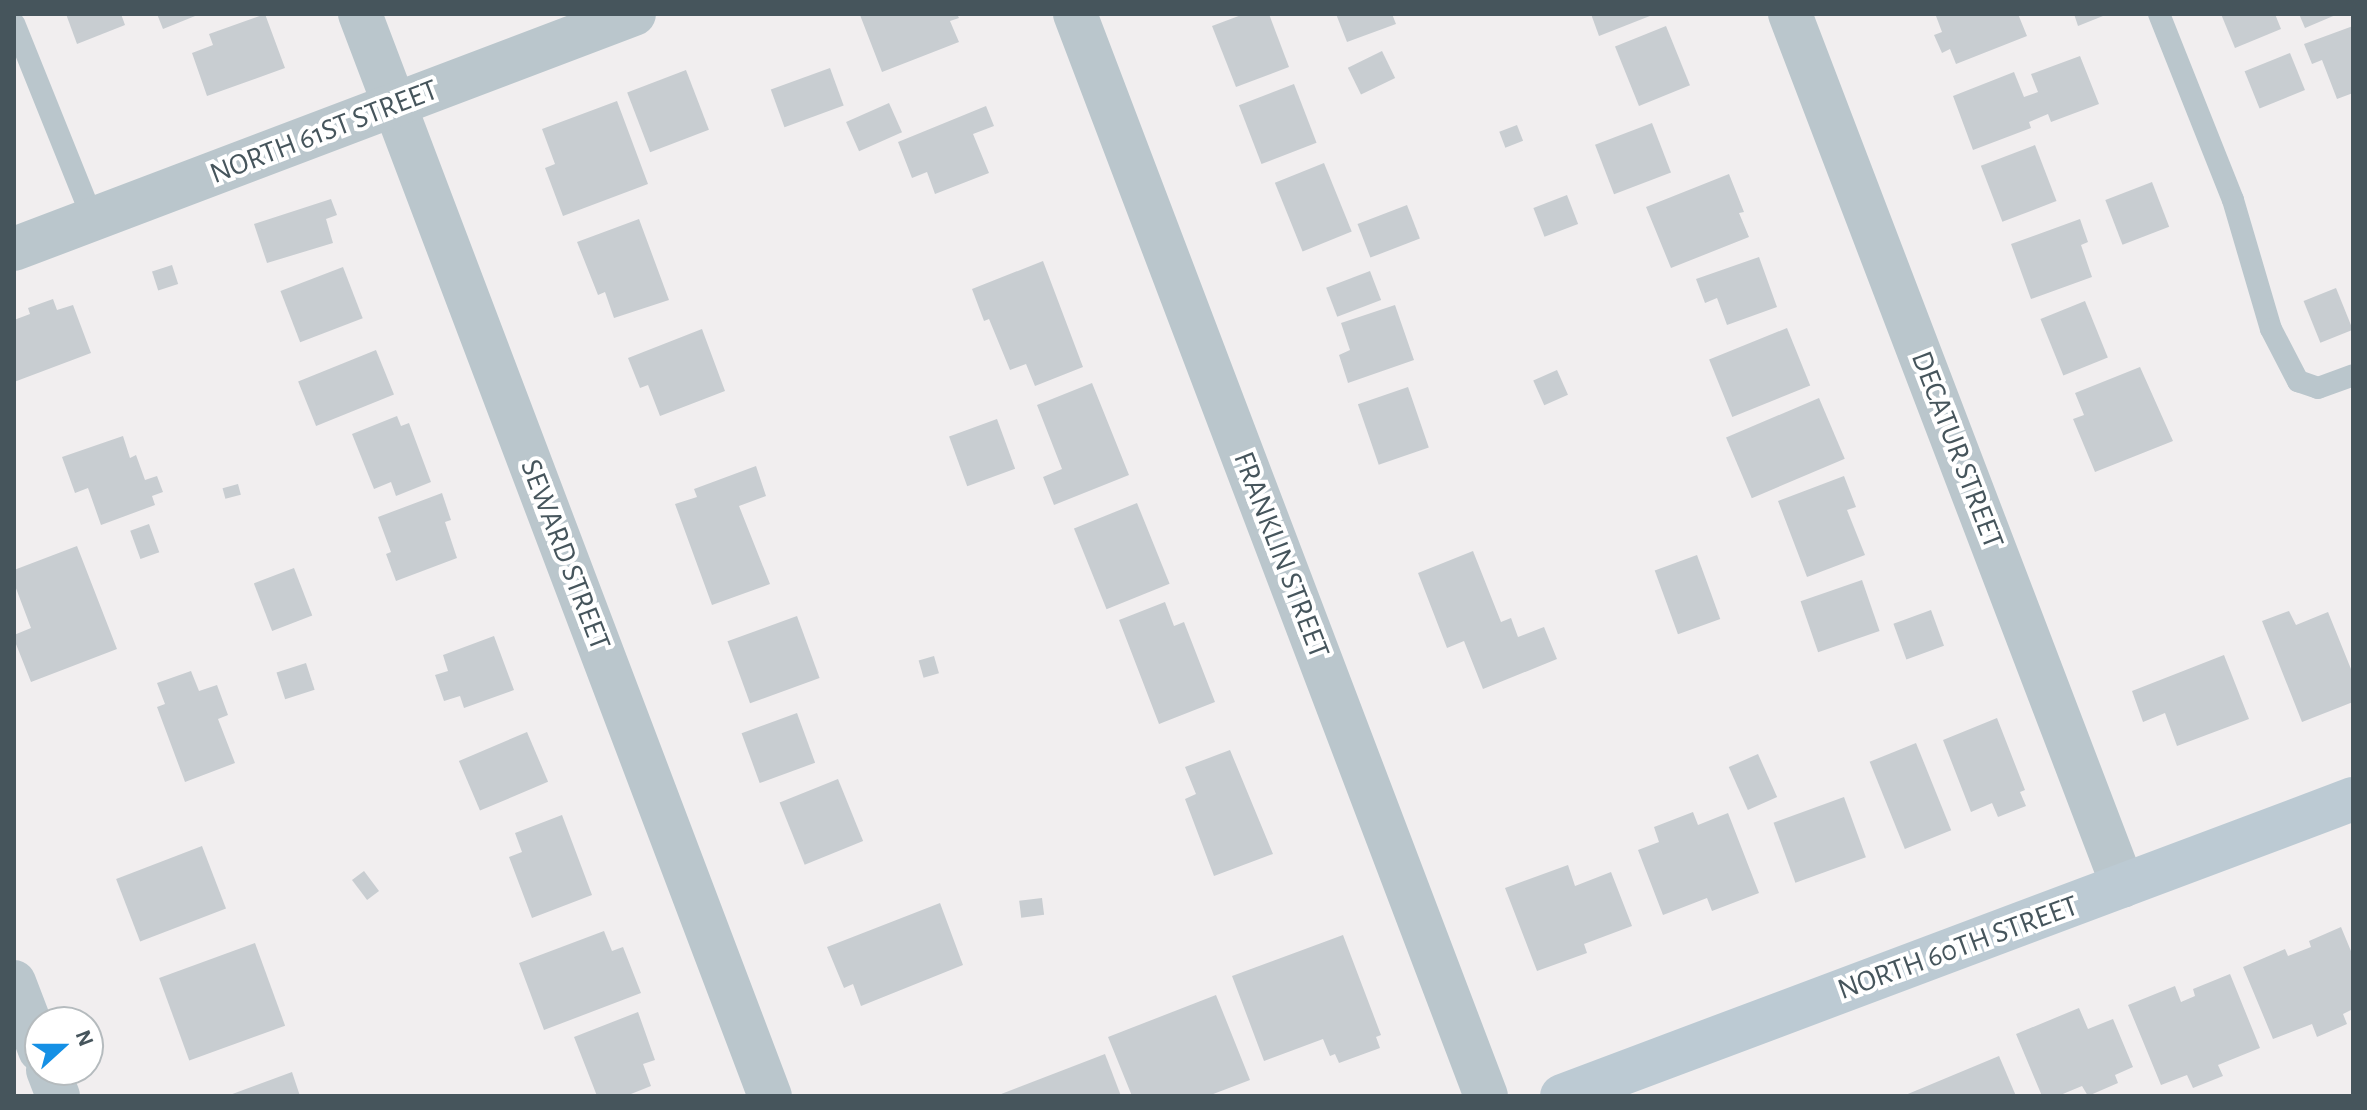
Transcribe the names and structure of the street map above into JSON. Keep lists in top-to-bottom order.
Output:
{
  "streets": {
    "street": [
      "NORTH 61ST STREET",
      "DECATUR STREET",
      "SEWARD STREET",
      "FRANKLIN STREET",
      "NORTH 60TH STREET"
    ]
  },
  "crossings": [
    ["NORTH 61ST STREET", "SEWARD STREET"],
    ["DECATUR STREET", "NORTH 60TH STREET"]
  ],
  "north": "right"
}
